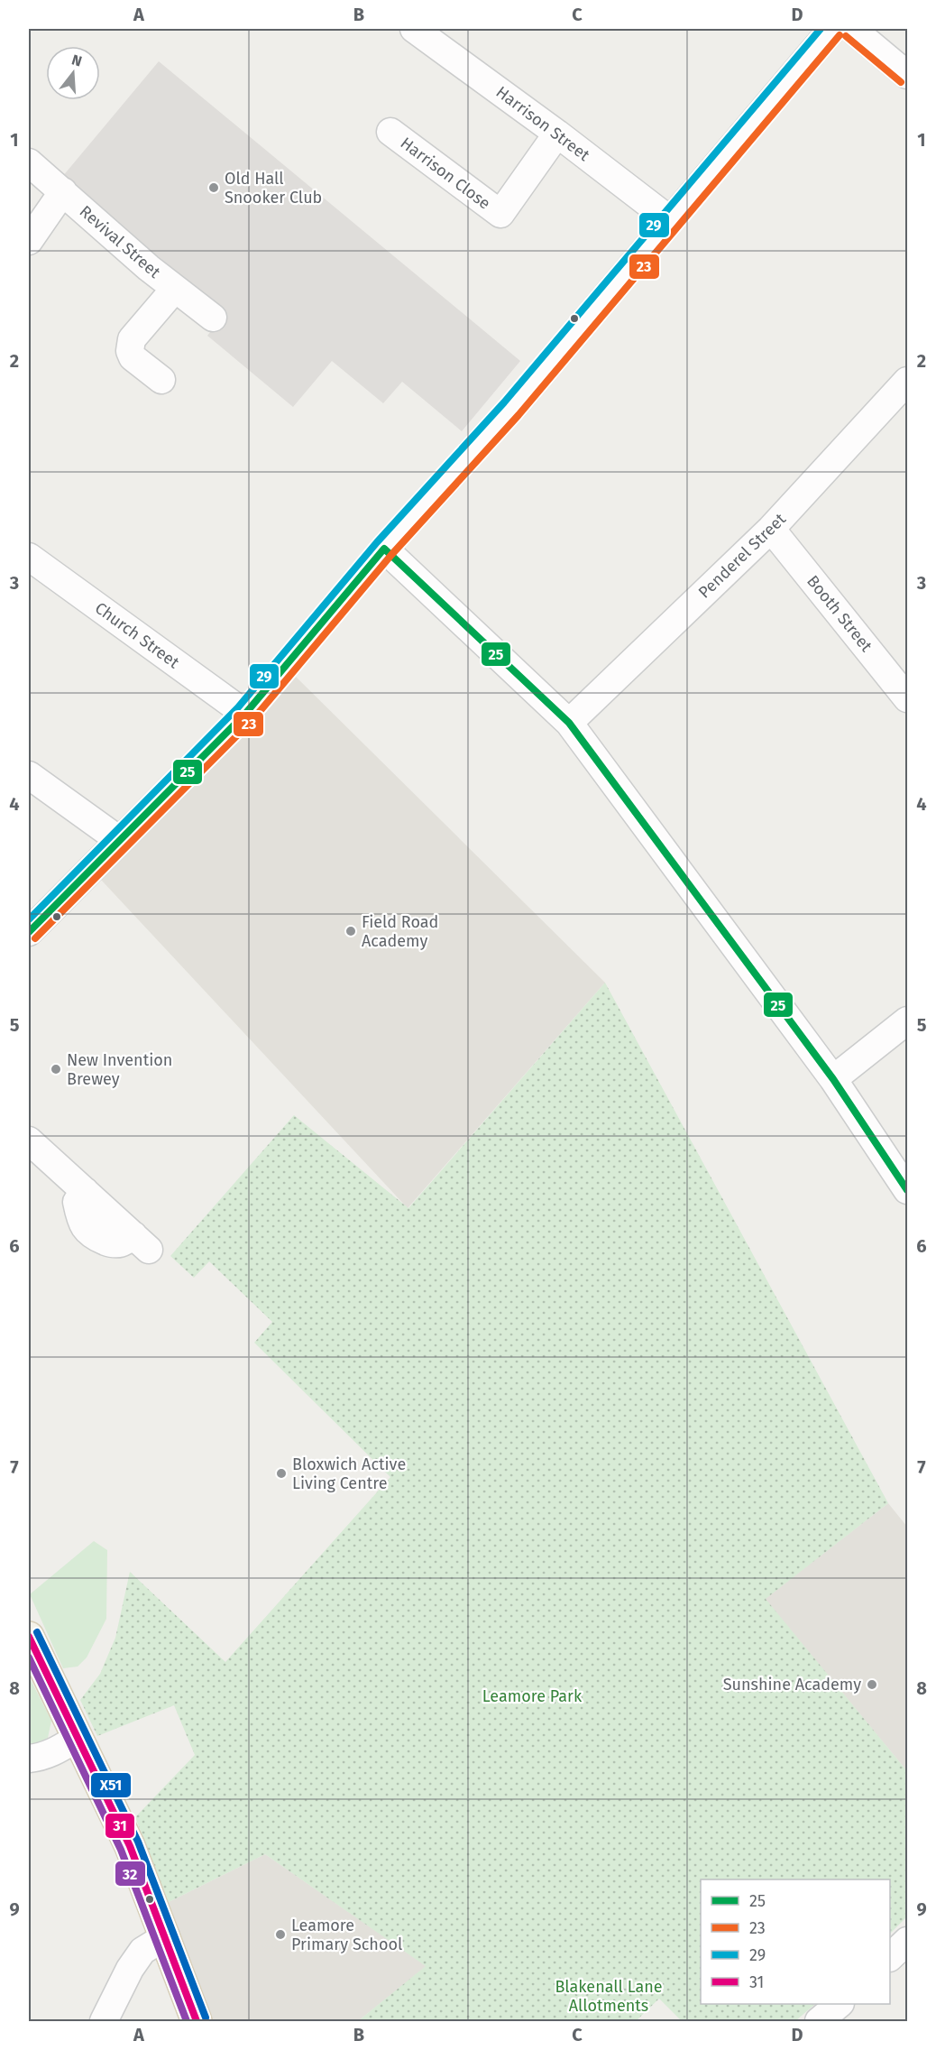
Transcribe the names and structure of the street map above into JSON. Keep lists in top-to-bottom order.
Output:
{
  "streets": {
    "street": [
      "Harrison Street",
      "Harrison Close",
      "Revival Street",
      "Penderel Street",
      "Booth Street",
      "Church Street"
    ]
  },
  "crossings": [
    ["Harrison Street", "Harrison Close"],
    ["Penderel Street", "Booth Street"]
  ],
  "parks": ["Leamore Park", "Blakenall Lane Allotments"],
  "places": [
    "Old Hall Snooker Club",
    "Field Road Academy",
    "New Invention Brewey",
    "Bloxwich Active Living Centre",
    "Sunshine Academy",
    "Leamore Primary School"
  ],
  "lines": [
    "transit line 29",
    "transit line 23",
    "transit line 25",
    "transit line X51",
    "transit line 31",
    "transit line 32"
  ],
  "legend": [
    "25",
    "23",
    "29",
    "31"
  ],
  "north": "top",
  "grid": {
    "columns": [
      "A",
      "B",
      "C",
      "D"
    ],
    "rows": [
      "1",
      "2",
      "3",
      "4",
      "5",
      "6",
      "7",
      "8",
      "9"
    ]
  }
}
